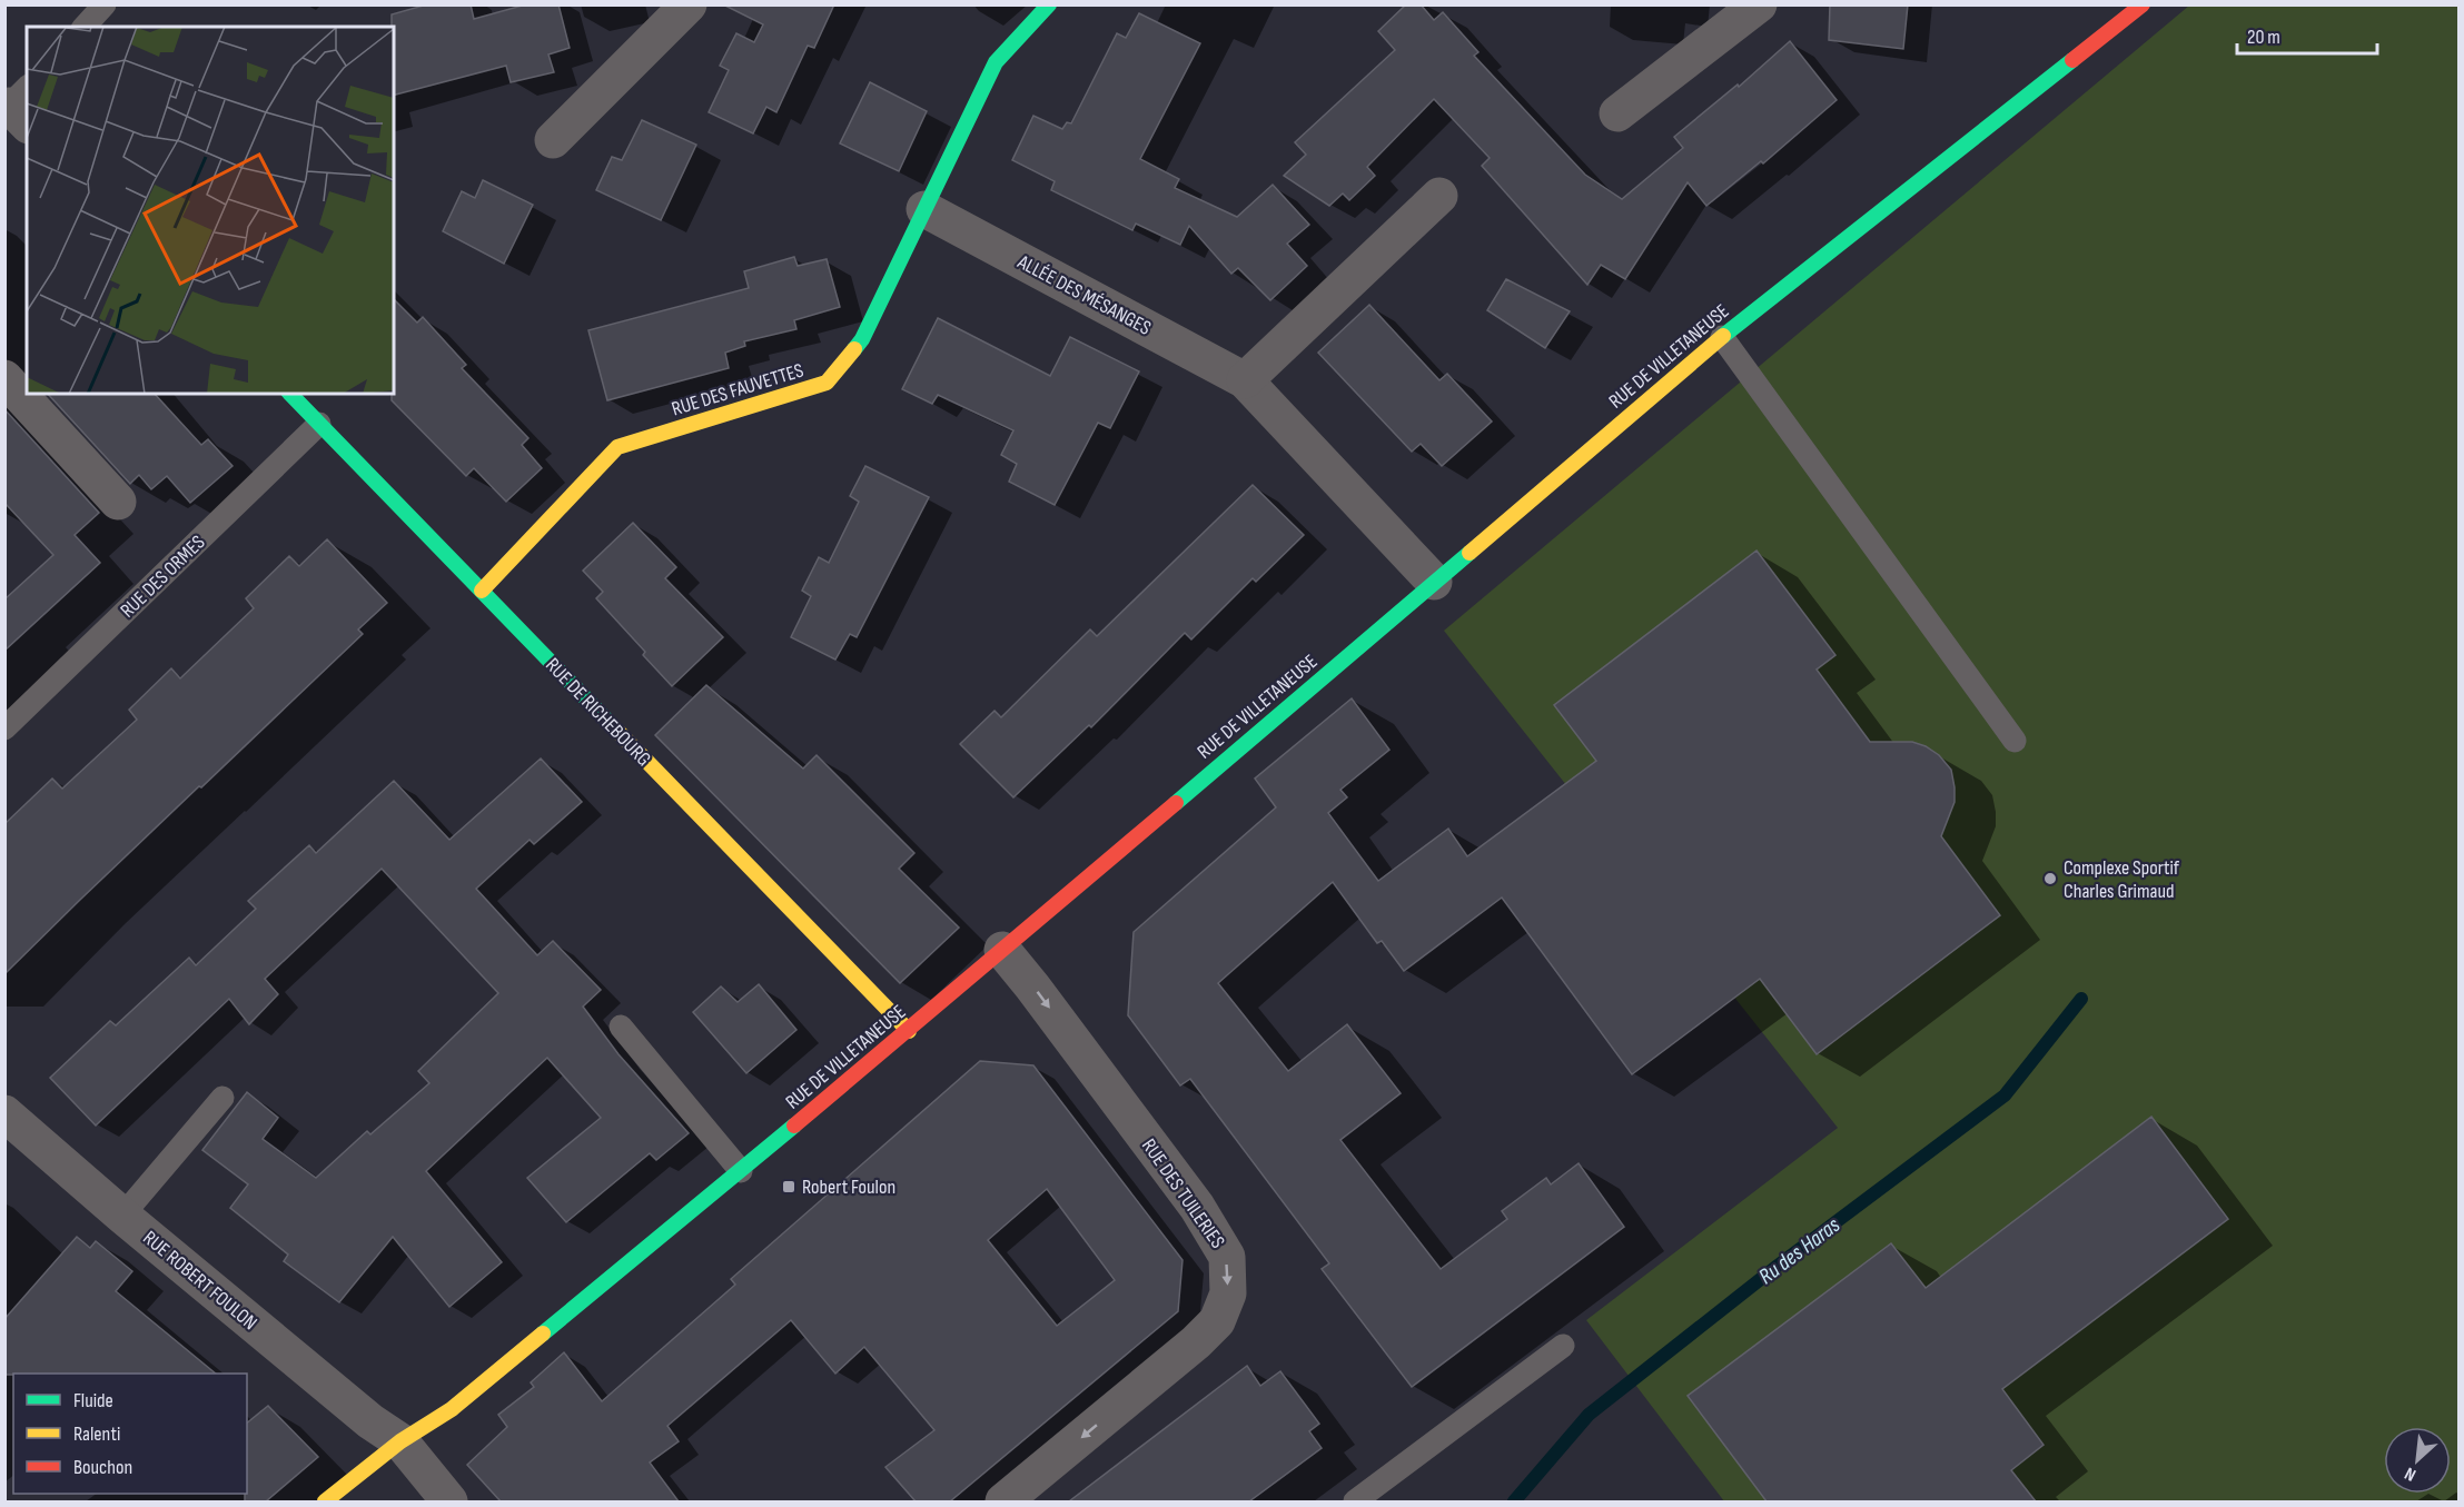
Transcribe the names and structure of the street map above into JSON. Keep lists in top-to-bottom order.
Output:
{
  "streets": {
    "street": [
      "ALLÉE DES MÉSANGES",
      "RUE DE VILLETANEUSE",
      "RUE DES FAUVETTES",
      "RUE DE RICHEBOURG",
      "RUE DES TUILERIES",
      "RUE ROBERT FOULON"
    ],
    "lane": ["RUE DES ORMES"]
  },
  "crossings": [
    ["ALLÉE DES MÉSANGES", "RUE DE VILLETANEUSE"],
    ["ALLÉE DES MÉSANGES", "RUE DES FAUVETTES"],
    ["RUE DE VILLETANEUSE", "RUE DE RICHEBOURG"],
    ["RUE DE VILLETANEUSE", "RUE DES TUILERIES"],
    ["RUE DE VILLETANEUSE", "RUE ROBERT FOULON"],
    ["RUE DES FAUVETTES", "RUE DE RICHEBOURG"],
    ["RUE DES ORMES", "RUE DE RICHEBOURG"]
  ],
  "water": ["Ru des Haras"],
  "places": {
    "other": ["Complexe Sportif Charles Grimaud"],
    "transit": ["Robert Foulon"]
  },
  "legend": ["Fluide", "Ralenti", "Bouchon"],
  "scale_bar": "20 m",
  "north": "bottom left"
}
